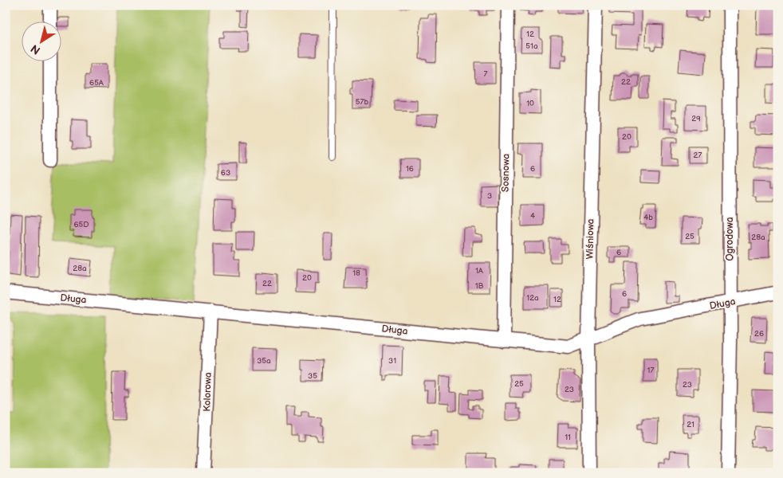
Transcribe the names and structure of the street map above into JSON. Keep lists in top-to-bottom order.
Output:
{
  "streets": {
    "street": [
      "Sosnowa",
      "Wiśniowa",
      "Ogrodowa",
      "Długa",
      "Kolorowa"
    ]
  },
  "crossings": [
    ["Sosnowa", "Długa"],
    ["Wiśniowa", "Długa"],
    ["Ogrodowa", "Długa"],
    ["Długa", "Kolorowa"]
  ],
  "house_numbers": [
    "12",
    "51a",
    "7",
    "22",
    "65A",
    "57b",
    "10",
    "29",
    "20",
    "27",
    "16",
    "6",
    "63",
    "3",
    "4",
    "4b",
    "65D",
    "25",
    "28a",
    "6",
    "28a",
    "1A",
    "18",
    "20",
    "22",
    "1B",
    "6",
    "12a",
    "12",
    "26",
    "35a",
    "31",
    "17",
    "35",
    "25",
    "23",
    "23",
    "21",
    "11"
  ],
  "north": "bottom left"
}
